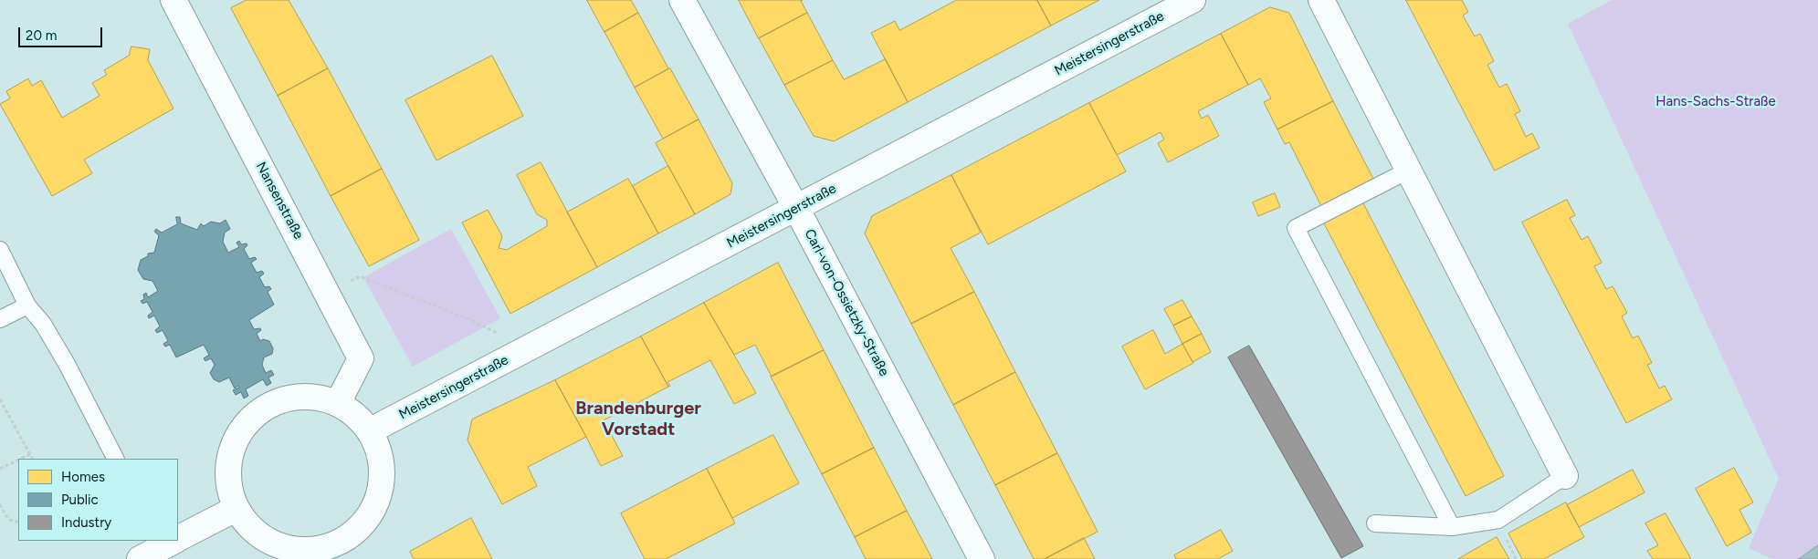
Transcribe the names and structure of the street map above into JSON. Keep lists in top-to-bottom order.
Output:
{
  "streets": {
    "street": ["Meistersingerstraße", "Nansenstraße", "Carl-von-Ossietzky-Straße"]
  },
  "crossings": [
    ["Meistersingerstraße", "Nansenstraße"],
    ["Meistersingerstraße", "Carl-von-Ossietzky-Straße"]
  ],
  "districts": ["Brandenburger Vorstadt"],
  "parks": ["Hans-Sachs-Straße"],
  "legend": ["Homes", "Public", "Industry"],
  "scale_bar": "20 m"
}
